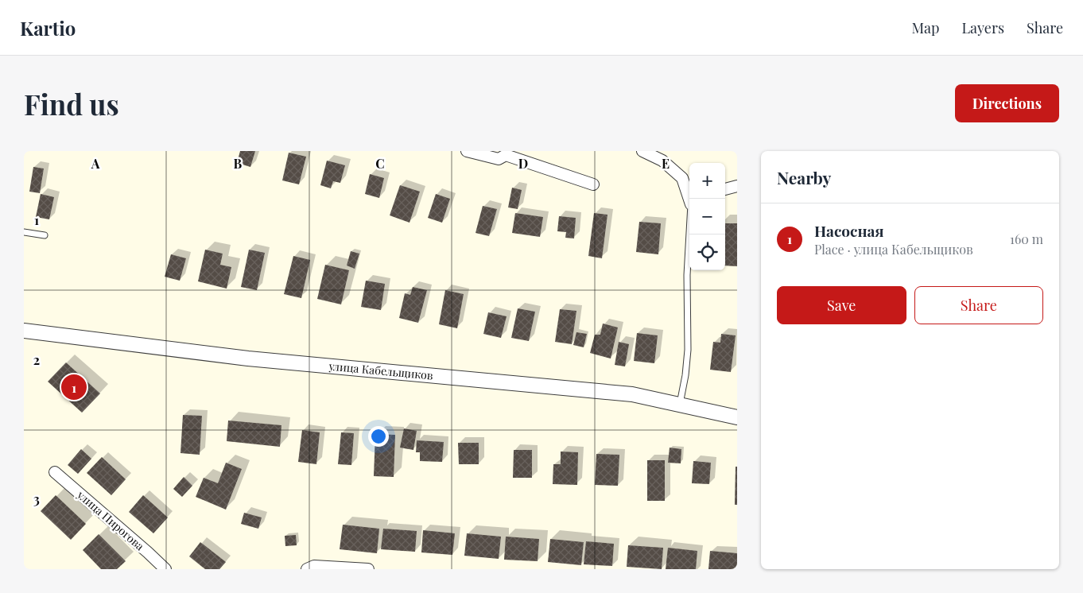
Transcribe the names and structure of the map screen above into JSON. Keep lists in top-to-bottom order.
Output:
{
  "streets": {
    "street": ["улица Кабельщиков", "улица Пирогова"]
  },
  "page": {
    "header": "Kartio",
    "nav": ["Map", "Layers", "Share"],
    "buttons": [
      "Directions",
      ["Save", "Share"]
    ],
    "title": "Find us",
    "heading": "Nearby",
    "map_buttons": ["+", "−"],
    "list": [
      {
        "mark": "1",
        "name": "Насосная",
        "note": "Place · улица Кабельщиков",
        "value": "160 m"
      }
    ],
    "pins": "1"
  },
  "grid": {
    "columns": [
      "A",
      "B",
      "C",
      "D",
      "E"
    ],
    "rows": ["1", "2", "3"]
  }
}
